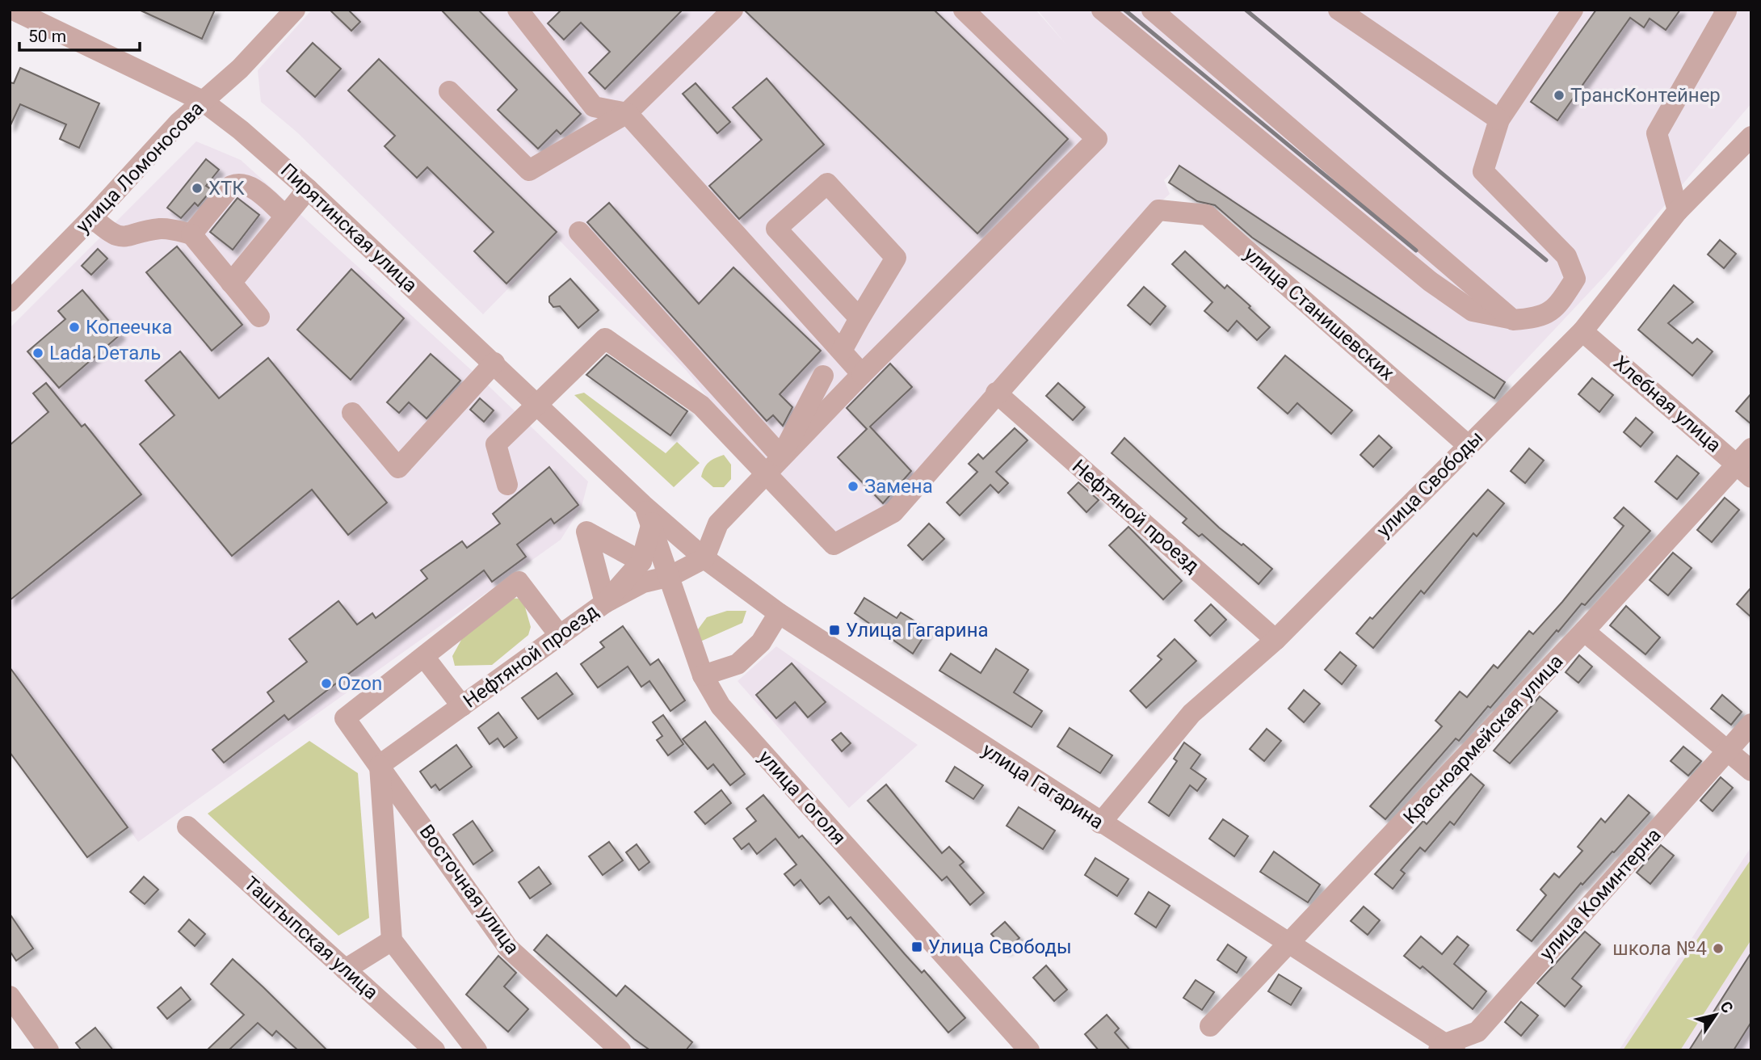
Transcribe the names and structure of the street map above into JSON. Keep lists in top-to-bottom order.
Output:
{
  "streets": {
    "street": [
      "улица Ломоносова",
      "Пирятинская улица",
      "улица Станишевских",
      "Хлебная улица",
      "улица Свободы",
      "Нефтяной проезд",
      "Красноармейская улица",
      "улица Гагарина",
      "улица Гоголя",
      "Восточная улица",
      "улица Коминтерна",
      "Таштыпская улица"
    ]
  },
  "crossings": [
    ["улица Ломоносова", "Пирятинская улица"],
    ["Пирятинская улица", "Нефтяной проезд"],
    ["Пирятинская улица", "улица Гагарина"],
    ["Пирятинская улица", "улица Гоголя"],
    ["улица Станишевских", "улица Свободы"],
    ["улица Станишевских", "Нефтяной проезд"],
    ["Хлебная улица", "улица Свободы"],
    ["Хлебная улица", "Красноармейская улица"],
    ["улица Свободы", "Нефтяной проезд"],
    ["улица Свободы", "улица Гагарина"],
    ["Нефтяной проезд", "улица Гагарина"],
    ["Нефтяной проезд", "улица Гоголя"],
    ["Нефтяной проезд", "Восточная улица"],
    ["Красноармейская улица", "улица Гагарина"],
    ["улица Гагарина", "улица Гоголя"],
    ["улица Гагарина", "улица Коминтерна"]
  ],
  "places": {
    "other": [
      "ТрансКонтейнер",
      "ХТК",
      "Копеечка",
      "Lada Dеталь",
      "Замена",
      "Ozon",
      "школа №4"
    ],
    "transit": ["Улица Гагарина", "Улица Свободы"]
  },
  "scale_bar": "50 m",
  "north": "top right"
}
